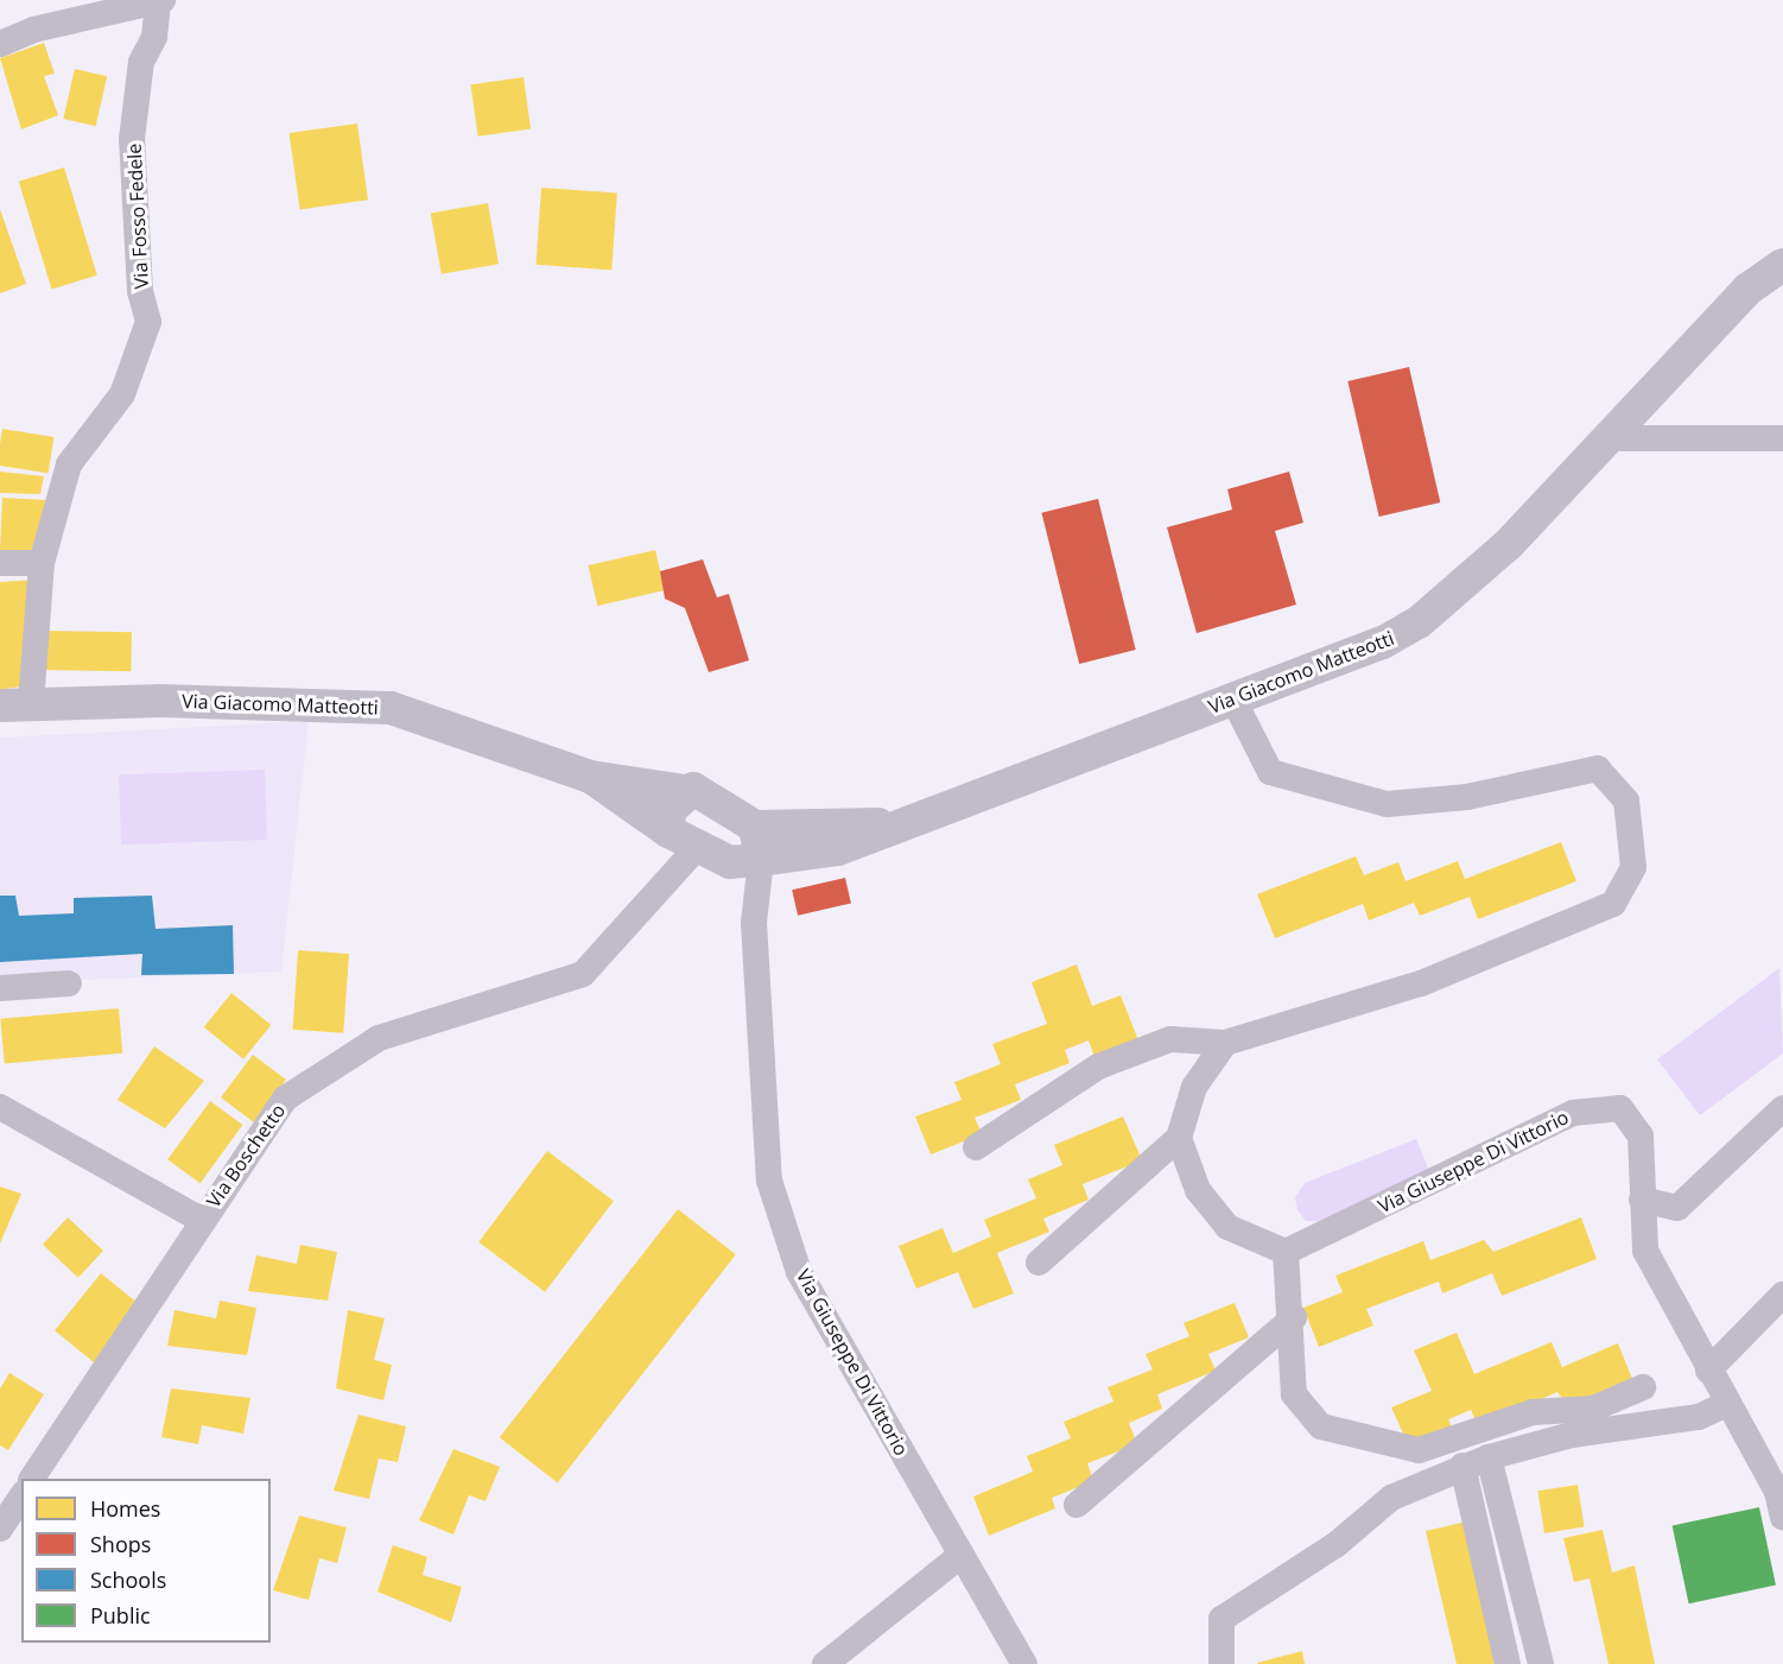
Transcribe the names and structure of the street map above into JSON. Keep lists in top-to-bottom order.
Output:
{
  "streets": {
    "street": [
      "Via Fosso Fedele",
      "Via Giacomo Matteotti",
      "Via Boschetto",
      "Via Giuseppe Di Vittorio"
    ]
  },
  "crossings": [
    ["Via Fosso Fedele", "Via Giacomo Matteotti"],
    ["Via Giacomo Matteotti", "Via Boschetto"],
    ["Via Giacomo Matteotti", "Via Giuseppe Di Vittorio"]
  ],
  "legend": [
    "Homes",
    "Shops",
    "Schools",
    "Public"
  ]
}
